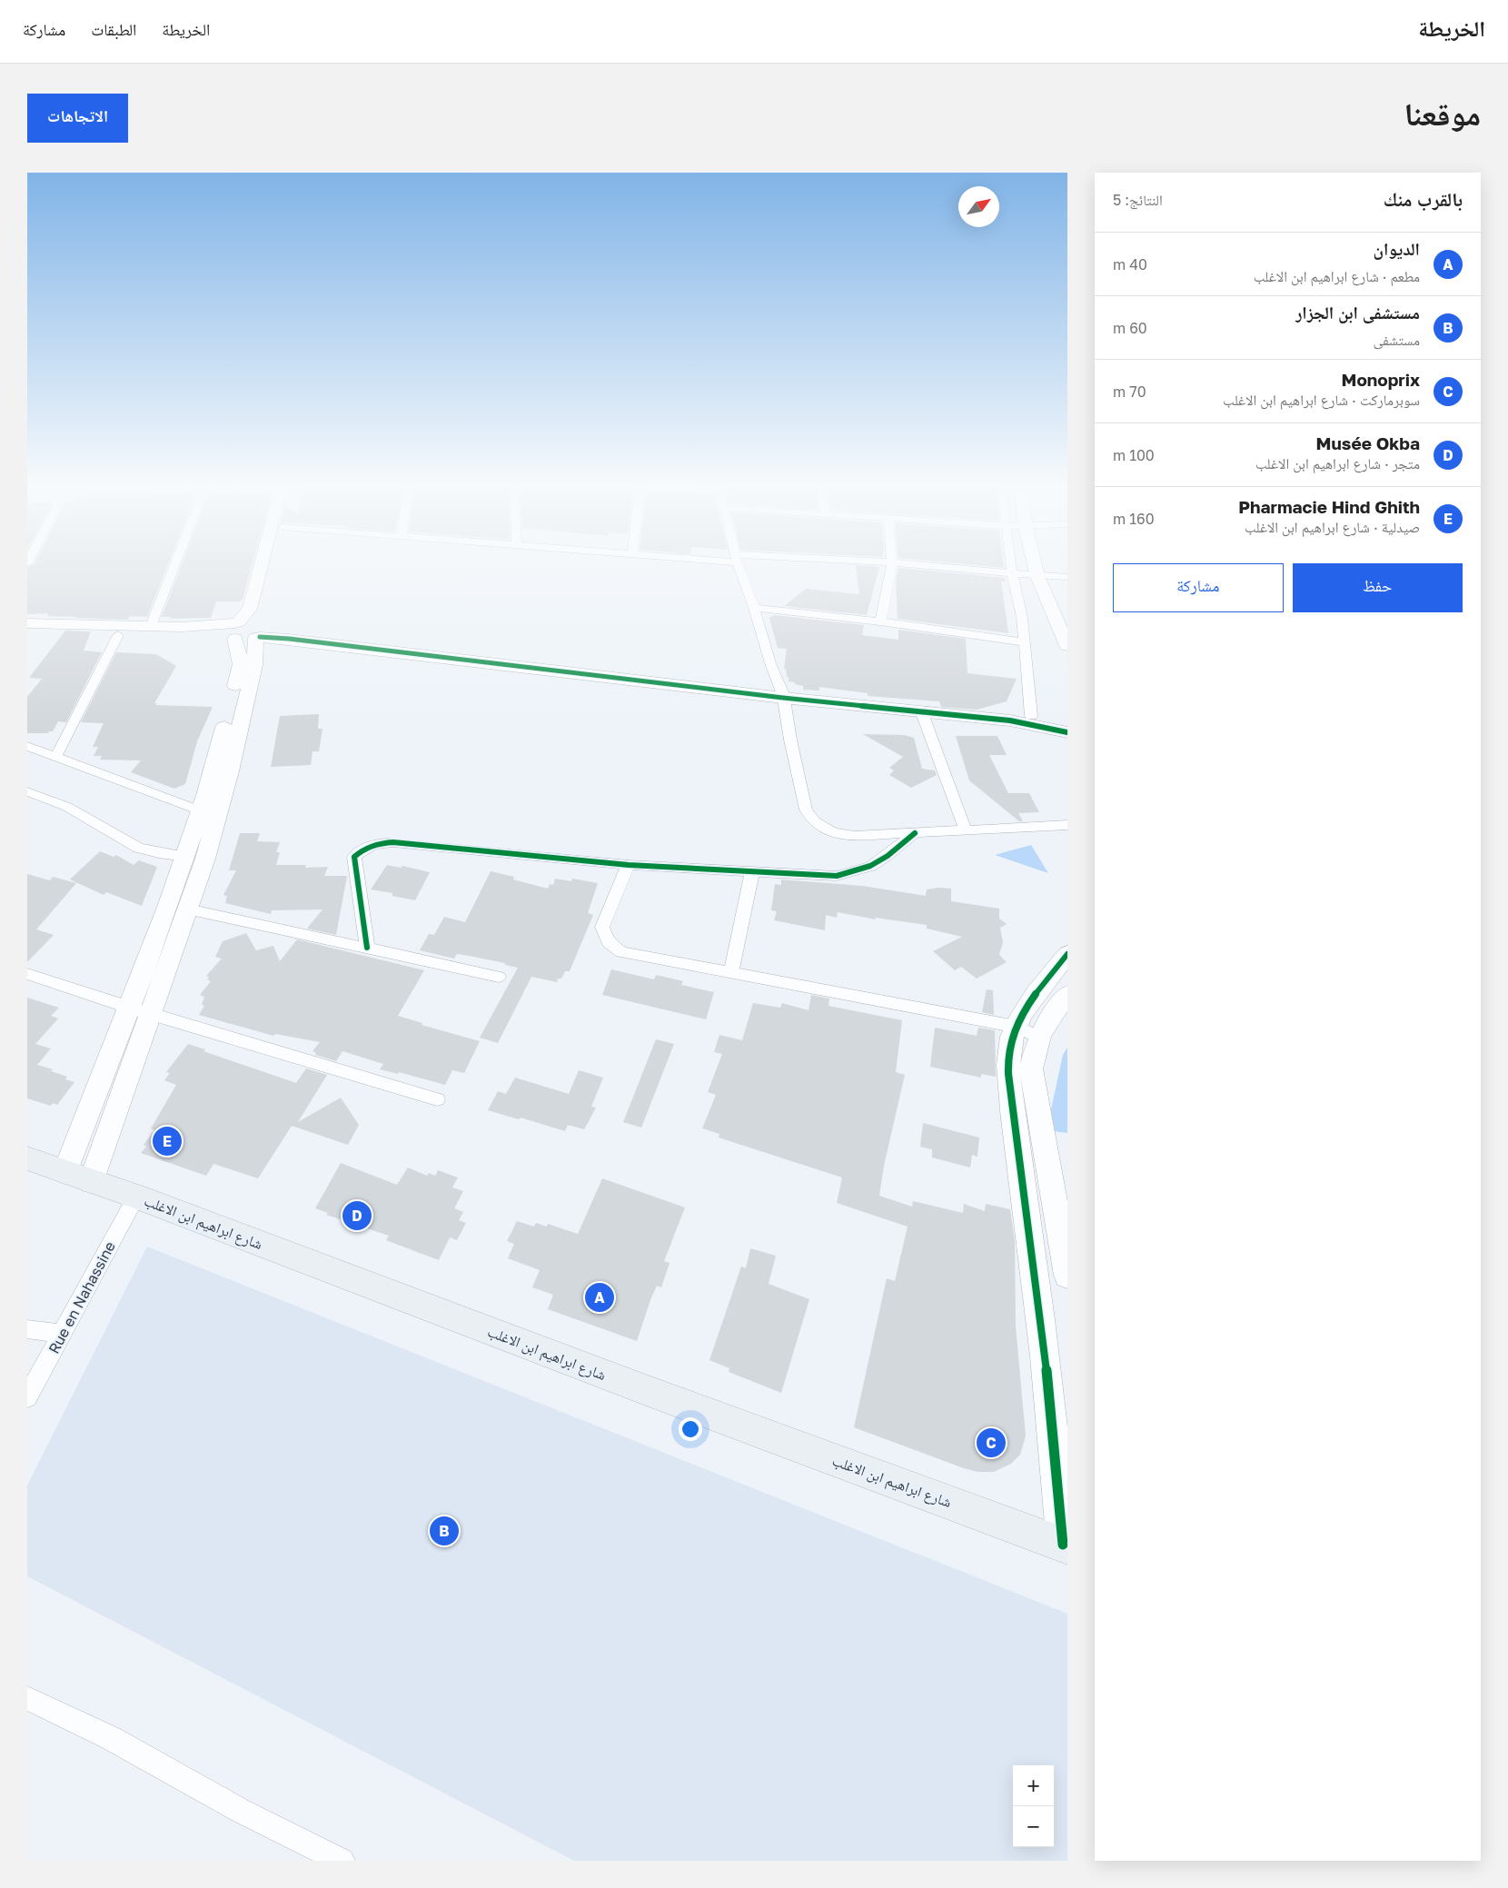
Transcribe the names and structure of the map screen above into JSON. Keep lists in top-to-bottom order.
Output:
{
  "streets": {
    "main road": ["شارع ابراهيم ابن الاغلب"],
    "street": ["Rue en Nahassine"]
  },
  "crossings": [
    ["شارع ابراهيم ابن الاغلب", "Rue en Nahassine"]
  ],
  "north": "top right",
  "page": {
    "header": "الخريطة",
    "nav": ["الخريطة", "الطبقات", "مشاركة"],
    "title": "موقعنا",
    "buttons": [
      "الاتجاهات",
      ["حفظ", "مشاركة"]
    ],
    "heading": ["بالقرب منك", "النتائج: 5"],
    "list": [
      {
        "mark": "A",
        "name": "الديوان",
        "note": "مطعم · شارع ابراهيم ابن الاغلب",
        "value": "40 m"
      },
      {
        "mark": "B",
        "name": "مستشفى ابن الجزار",
        "note": "مستشفى",
        "value": "60 m"
      },
      {
        "mark": "C",
        "name": "Monoprix",
        "note": "سوبرماركت · شارع ابراهيم ابن الاغلب",
        "value": "70 m"
      },
      {
        "mark": "D",
        "name": "Musée Okba",
        "note": "متجر · شارع ابراهيم ابن الاغلب",
        "value": "100 m"
      },
      {
        "mark": "E",
        "name": "Pharmacie Hind Ghith",
        "note": "صيدلية · شارع ابراهيم ابن الاغلب",
        "value": "160 m"
      }
    ],
    "pins": [
      "E",
      "D",
      "A",
      "C",
      "B"
    ],
    "map_buttons": ["+", "−"]
  }
}
